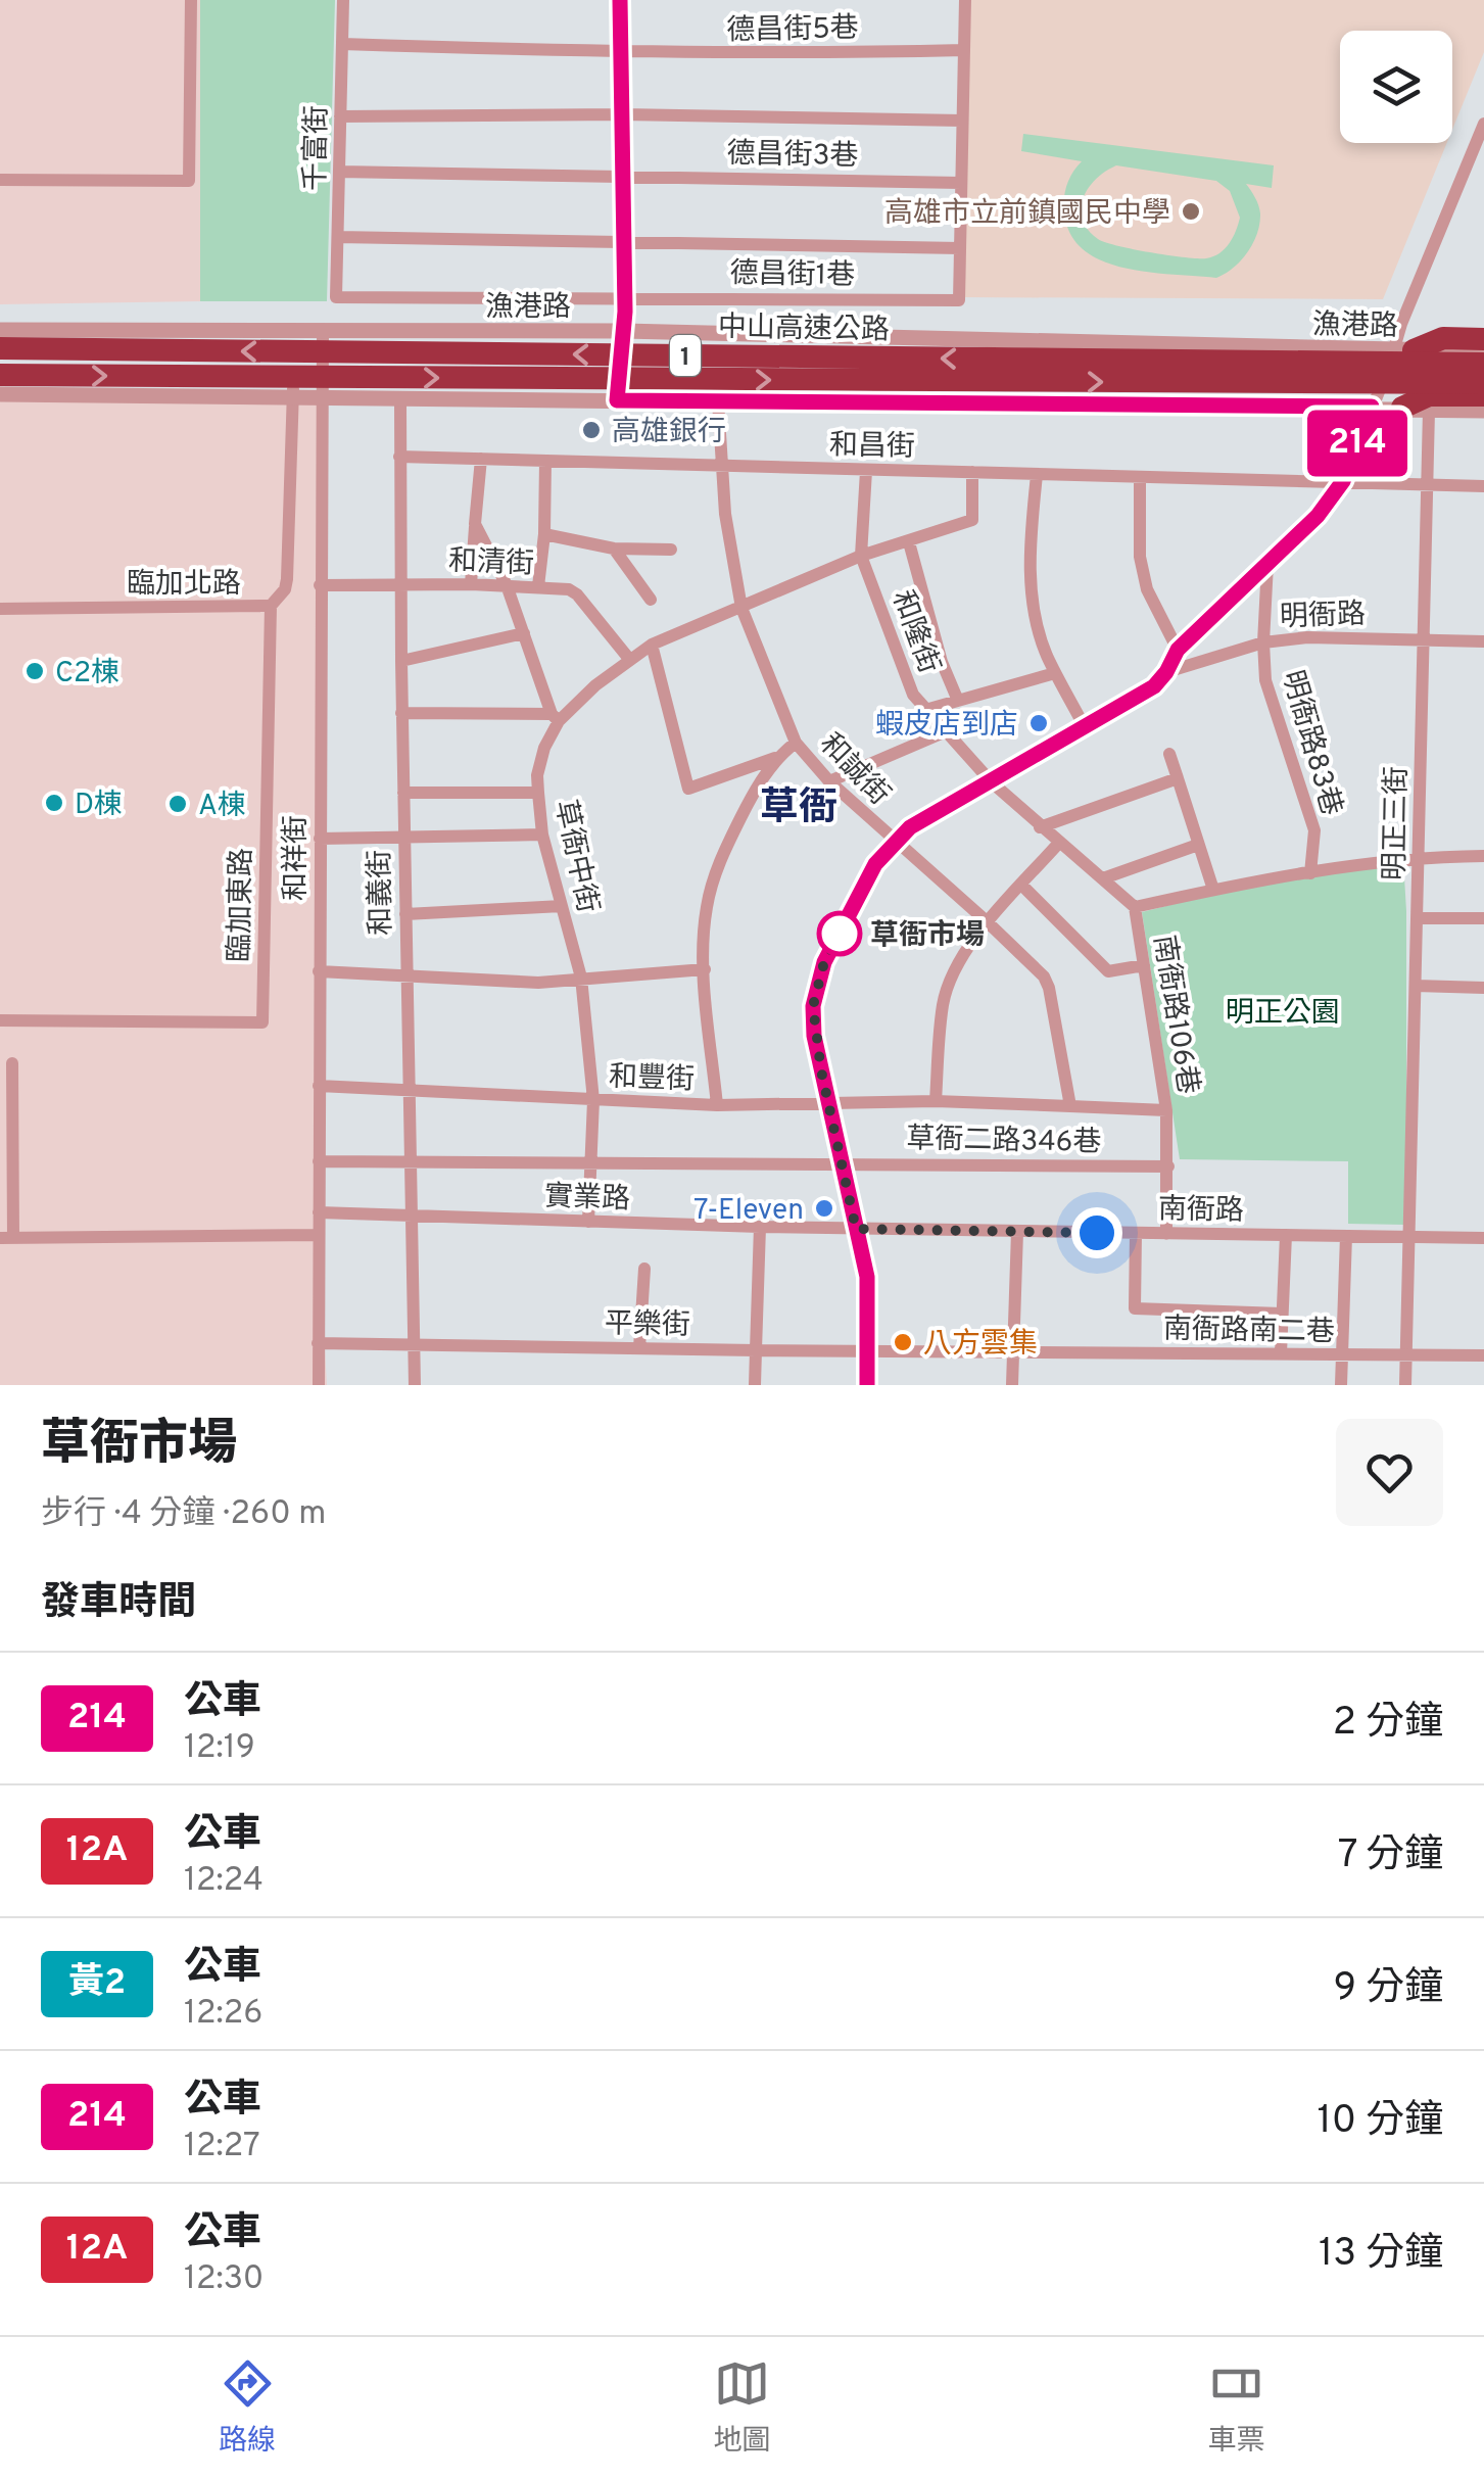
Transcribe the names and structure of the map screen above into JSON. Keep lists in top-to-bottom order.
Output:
{
  "streets": {
    "highway": ["中山高速公路", "1"],
    "street": [
      "德昌街5巷",
      "千富街",
      "德昌街3巷",
      "德昌街1巷",
      "漁港路",
      "和昌街",
      "和清街",
      "臨加北路",
      "明衙路",
      "和隆街",
      "明衙路83巷",
      "和誠街",
      "明正三街",
      "草衙中街",
      "和祥街",
      "和義街",
      "臨加東路",
      "南衙路106巷",
      "和豐街",
      "草衙二路346巷",
      "實業路",
      "南衙路",
      "平樂街",
      "南衙路南二巷"
    ]
  },
  "crossings": [
    ["德昌街5巷", "千富街"],
    ["千富街", "德昌街3巷"],
    ["千富街", "德昌街1巷"],
    ["漁港路", "臨加北路"],
    ["漁港路", "和祥街"],
    ["和昌街", "和隆街"],
    ["和昌街", "和誠街"],
    ["和昌街", "明正三街"],
    ["和昌街", "草衙中街"],
    ["和昌街", "和義街"],
    ["和清街", "草衙中街"],
    ["和清街", "和祥街"],
    ["和清街", "和義街"],
    ["臨加北路", "臨加東路"],
    ["明衙路", "明衙路83巷"],
    ["明衙路", "明正三街"],
    ["和隆街", "草衙中街"],
    ["和隆街", "南衙路106巷"],
    ["明衙路83巷", "南衙路106巷"],
    ["和誠街", "草衙中街"],
    ["和誠街", "和豐街"],
    ["明正三街", "南衙路106巷"],
    ["明正三街", "南衙路"],
    ["明正三街", "南衙路南二巷"],
    ["草衙中街", "和豐街"],
    ["草衙中街", "草衙二路346巷"],
    ["草衙中街", "實業路"],
    ["和祥街", "和豐街"],
    ["和祥街", "草衙二路346巷"],
    ["和祥街", "實業路"],
    ["和祥街", "平樂街"],
    ["和義街", "和豐街"],
    ["和義街", "草衙二路346巷"],
    ["和義街", "實業路"],
    ["和義街", "平樂街"],
    ["南衙路106巷", "草衙二路346巷"],
    ["南衙路106巷", "南衙路"],
    ["實業路", "南衙路"],
    ["平樂街", "南衙路南二巷"]
  ],
  "districts": ["草衙"],
  "parks": ["明正公園"],
  "places": [
    "高雄市立前鎮國民中學",
    "高雄銀行",
    "C2棟",
    "蝦皮店到店",
    "D棟",
    "A棟",
    "草衙市場",
    "7-Eleven",
    "八方雲集"
  ],
  "lines": ["bus line 214"],
  "page": {
    "on_map": "214",
    "heading": [
      ["草衙市場", "步行 · 4 分鐘 · 260 m"],
      "發車時間"
    ],
    "list": [
      {
        "mark": "214",
        "name": "公車",
        "note": "12:19",
        "value": "2 分鐘"
      },
      {
        "mark": "12A",
        "name": "公車",
        "note": "12:24",
        "value": "7 分鐘"
      },
      {
        "mark": "黃2",
        "name": "公車",
        "note": "12:26",
        "value": "9 分鐘"
      },
      {
        "mark": "214",
        "name": "公車",
        "note": "12:27",
        "value": "10 分鐘"
      },
      {
        "mark": "12A",
        "name": "公車",
        "note": "12:30",
        "value": "13 分鐘"
      }
    ],
    "tabs": ["路線", "地圖", "車票"]
  }
}
